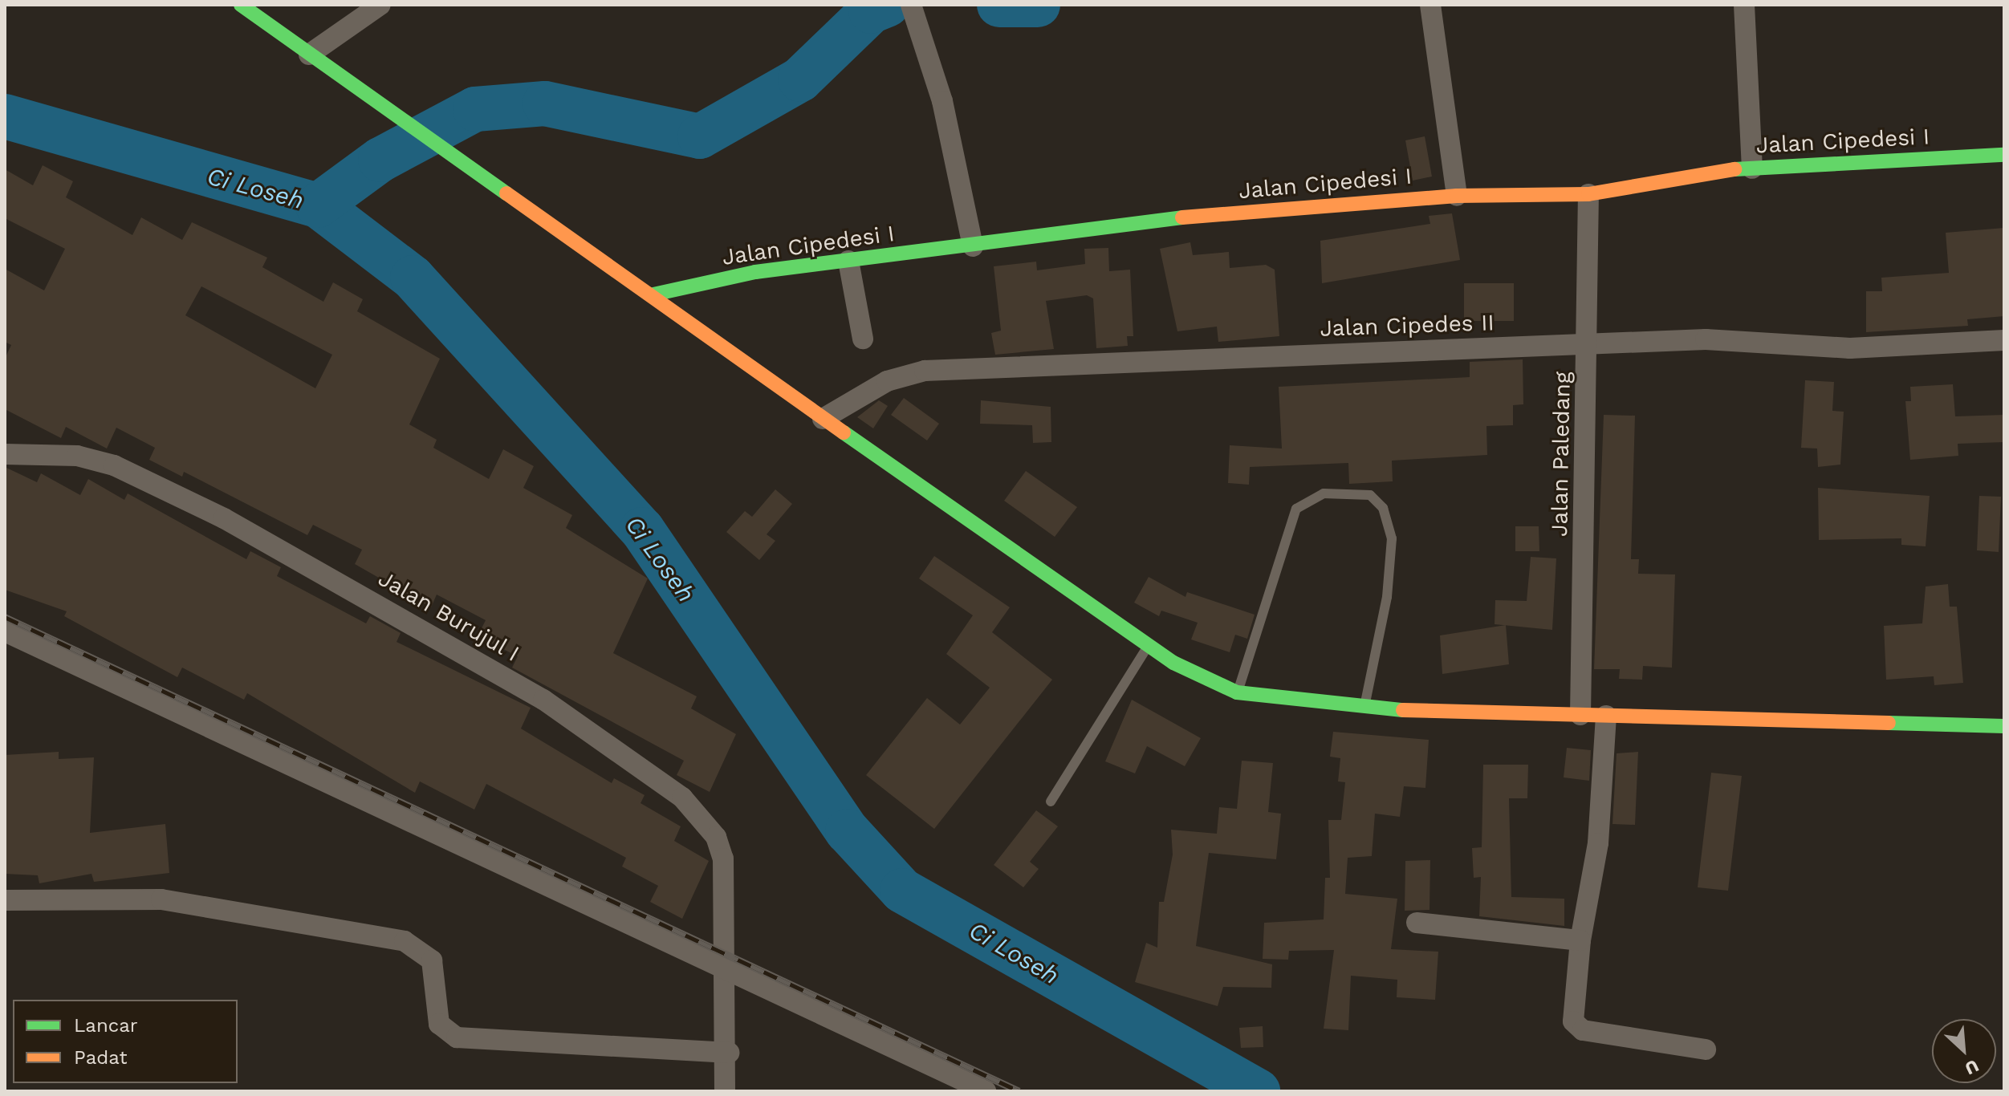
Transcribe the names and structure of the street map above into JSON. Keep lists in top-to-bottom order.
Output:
{
  "streets": {
    "main road": ["Jalan Cipedesi I"],
    "street": ["Jalan Cipedes II", "Jalan Paledang", "Jalan Burujul I"]
  },
  "crossings": [
    ["Jalan Cipedesi I", "Jalan Paledang"],
    ["Jalan Cipedes II", "Jalan Paledang"]
  ],
  "water": ["Ci Loseh"],
  "legend": ["Lancar", "Padat"],
  "north": "bottom right"
}
